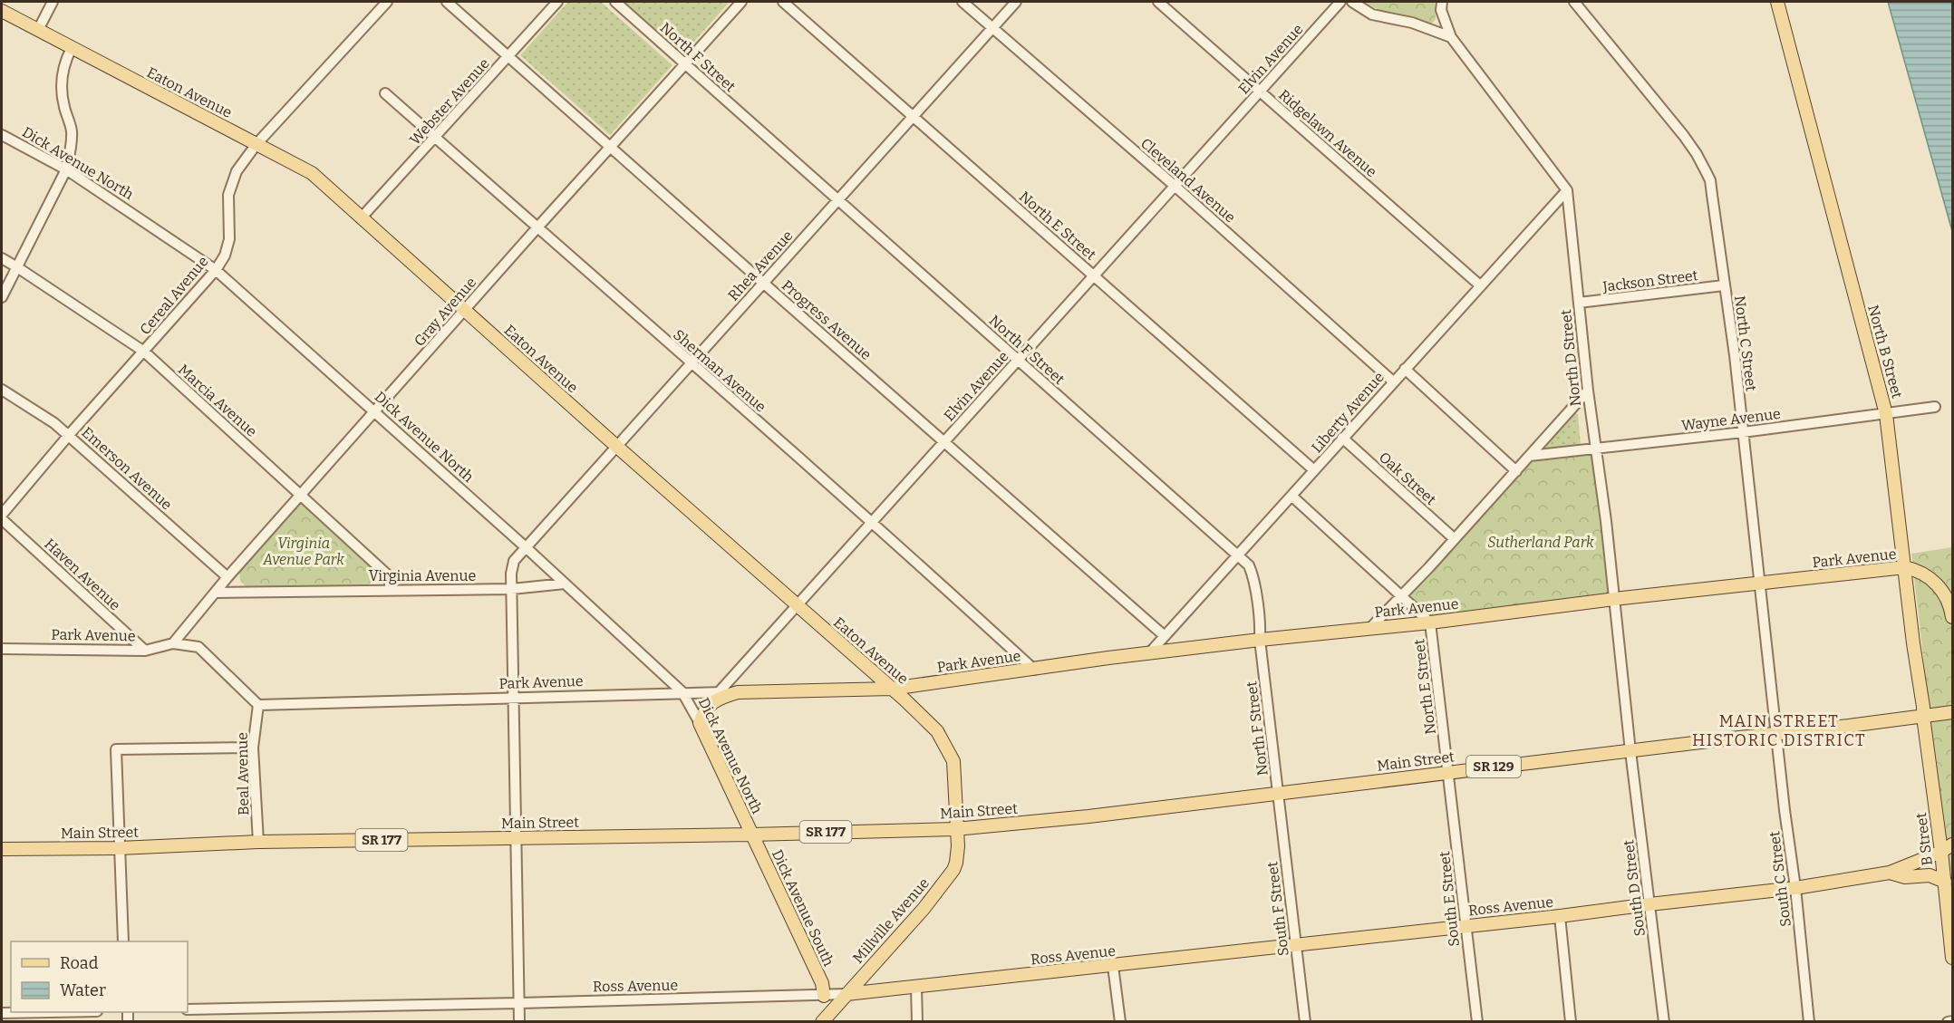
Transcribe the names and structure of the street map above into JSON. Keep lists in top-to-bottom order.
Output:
{
  "streets": {
    "main road": [
      "Eaton Avenue",
      "Dick Avenue North",
      "North B Street",
      "Park Avenue",
      "Main Street",
      "SR 129",
      "SR 177",
      "B Street",
      "Ross Avenue",
      "Dick Avenue South",
      "Millville Avenue"
    ],
    "street": [
      "North F Street",
      "Elvin Avenue",
      "Webster Avenue",
      "Ridgelawn Avenue",
      "Cleveland Avenue",
      "North E Street",
      "Rhea Avenue",
      "Jackson Street",
      "Cereal Avenue",
      "Gray Avenue",
      "Progress Avenue",
      "North C Street",
      "North D Street",
      "Sherman Avenue",
      "Marcia Avenue",
      "Liberty Avenue",
      "Wayne Avenue",
      "Emerson Avenue",
      "Oak Street",
      "Haven Avenue",
      "Virginia Avenue",
      "Beal Avenue",
      "South C Street",
      "South D Street",
      "South E Street",
      "South F Street"
    ]
  },
  "crossings": [
    ["North F Street", "Elvin Avenue"],
    ["North F Street", "Rhea Avenue"],
    ["North F Street", "Gray Avenue"],
    ["North F Street", "Liberty Avenue"],
    ["North F Street", "Park Avenue"],
    ["North F Street", "Main Street"],
    ["North F Street", "South F Street"],
    ["Elvin Avenue", "Eaton Avenue"],
    ["Elvin Avenue", "Ridgelawn Avenue"],
    ["Elvin Avenue", "Cleveland Avenue"],
    ["Elvin Avenue", "North E Street"],
    ["Elvin Avenue", "Progress Avenue"],
    ["Elvin Avenue", "Sherman Avenue"],
    ["Elvin Avenue", "Park Avenue"],
    ["Eaton Avenue", "Webster Avenue"],
    ["Eaton Avenue", "Rhea Avenue"],
    ["Eaton Avenue", "Cereal Avenue"],
    ["Eaton Avenue", "Gray Avenue"],
    ["Eaton Avenue", "Park Avenue"],
    ["Eaton Avenue", "Main Street"],
    ["Eaton Avenue", "Millville Avenue"],
    ["Webster Avenue", "Progress Avenue"],
    ["Webster Avenue", "Sherman Avenue"],
    ["Ridgelawn Avenue", "Liberty Avenue"],
    ["Dick Avenue North", "Rhea Avenue"],
    ["Dick Avenue North", "Cereal Avenue"],
    ["Dick Avenue North", "Gray Avenue"],
    ["Dick Avenue North", "Park Avenue"],
    ["Dick Avenue North", "Virginia Avenue"],
    ["Dick Avenue North", "Main Street"],
    ["Dick Avenue North", "Dick Avenue South"],
    ["Cleveland Avenue", "Rhea Avenue"],
    ["Cleveland Avenue", "Liberty Avenue"],
    ["North E Street", "Rhea Avenue"],
    ["North E Street", "Liberty Avenue"],
    ["North E Street", "Park Avenue"],
    ["North E Street", "Main Street"],
    ["North E Street", "South E Street"],
    ["Rhea Avenue", "Progress Avenue"],
    ["Rhea Avenue", "Sherman Avenue"],
    ["Rhea Avenue", "Park Avenue"],
    ["Rhea Avenue", "Virginia Avenue"],
    ["Rhea Avenue", "Main Street"],
    ["Rhea Avenue", "Ross Avenue"],
    ["Jackson Street", "North C Street"],
    ["Jackson Street", "North D Street"],
    ["Cereal Avenue", "Marcia Avenue"],
    ["Cereal Avenue", "Emerson Avenue"],
    ["Gray Avenue", "Progress Avenue"],
    ["Gray Avenue", "Sherman Avenue"],
    ["Gray Avenue", "Marcia Avenue"],
    ["Gray Avenue", "Emerson Avenue"],
    ["Gray Avenue", "Park Avenue"],
    ["Gray Avenue", "Virginia Avenue"],
    ["Progress Avenue", "Liberty Avenue"],
    ["North C Street", "Wayne Avenue"],
    ["North C Street", "Park Avenue"],
    ["North C Street", "Main Street"],
    ["North C Street", "South C Street"],
    ["North B Street", "Wayne Avenue"],
    ["North B Street", "Park Avenue"],
    ["North B Street", "Main Street"],
    ["North B Street", "B Street"],
    ["North D Street", "Liberty Avenue"],
    ["North D Street", "Wayne Avenue"],
    ["North D Street", "Park Avenue"],
    ["North D Street", "Main Street"],
    ["North D Street", "South D Street"],
    ["Sherman Avenue", "Park Avenue"],
    ["Marcia Avenue", "Virginia Avenue"],
    ["Liberty Avenue", "Oak Street"],
    ["Liberty Avenue", "Park Avenue"],
    ["Park Avenue", "Haven Avenue"],
    ["Park Avenue", "Beal Avenue"],
    ["Main Street", "Beal Avenue"],
    ["Main Street", "B Street"],
    ["Main Street", "South C Street"],
    ["Main Street", "South D Street"],
    ["Main Street", "South E Street"],
    ["Main Street", "Dick Avenue South"],
    ["Main Street", "South F Street"],
    ["Main Street", "Millville Avenue"],
    ["B Street", "Ross Avenue"],
    ["South C Street", "Ross Avenue"],
    ["South D Street", "Ross Avenue"],
    ["South E Street", "Ross Avenue"],
    ["Ross Avenue", "Dick Avenue South"],
    ["Ross Avenue", "South F Street"],
    ["Ross Avenue", "Millville Avenue"]
  ],
  "districts": ["MAIN STREET HISTORIC DISTRICT"],
  "parks": ["Sutherland Park", "Virginia Avenue Park"],
  "legend": ["Road", "Water"]
}
